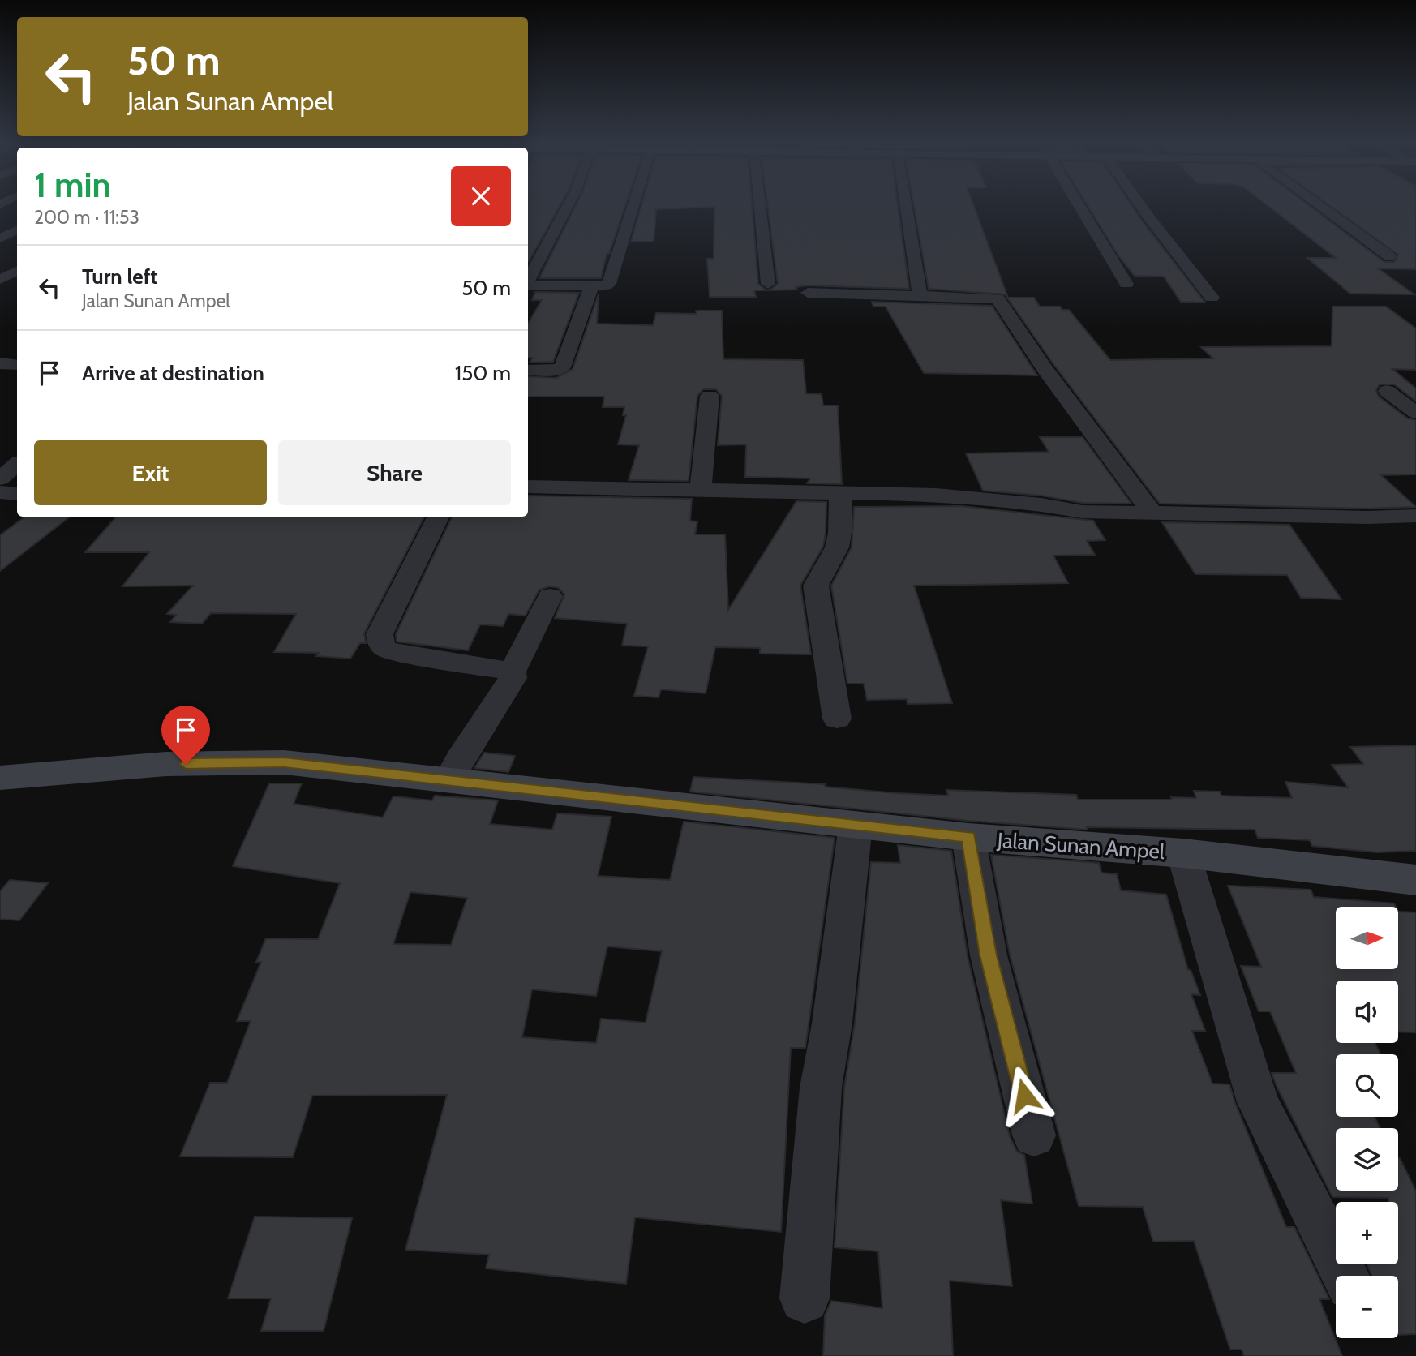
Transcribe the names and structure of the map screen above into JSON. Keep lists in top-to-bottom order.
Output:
{
  "streets": {
    "main road": ["Jalan Sunan Ampel"]
  },
  "north": "right",
  "page": {
    "turn": ["50 m", "Jalan Sunan Ampel"],
    "heading": ["1 min", "200 m · 11:53"],
    "list": [
      {
        "name": "Turn left",
        "note": "Jalan Sunan Ampel",
        "value": "50 m"
      },
      {
        "name": "Arrive at destination",
        "value": "150 m"
      }
    ],
    "buttons": ["Exit", "Share"],
    "map_buttons": ["+", "−"]
  }
}
